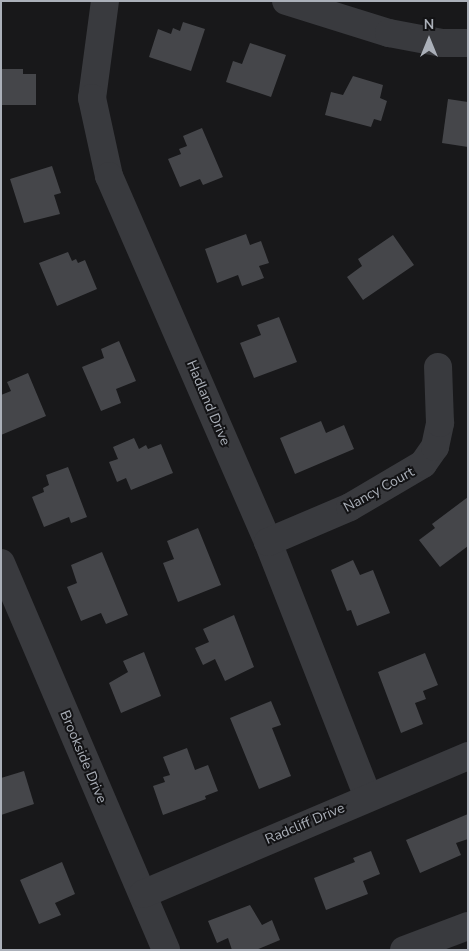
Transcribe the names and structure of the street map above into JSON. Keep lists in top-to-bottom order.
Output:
{
  "streets": {
    "street": [
      "Hadland Drive",
      "Nancy Court",
      "Brookside Drive",
      "Radcliff Drive"
    ]
  },
  "crossings": [
    ["Hadland Drive", "Nancy Court"],
    ["Hadland Drive", "Radcliff Drive"],
    ["Brookside Drive", "Radcliff Drive"]
  ],
  "north": "top"
}
